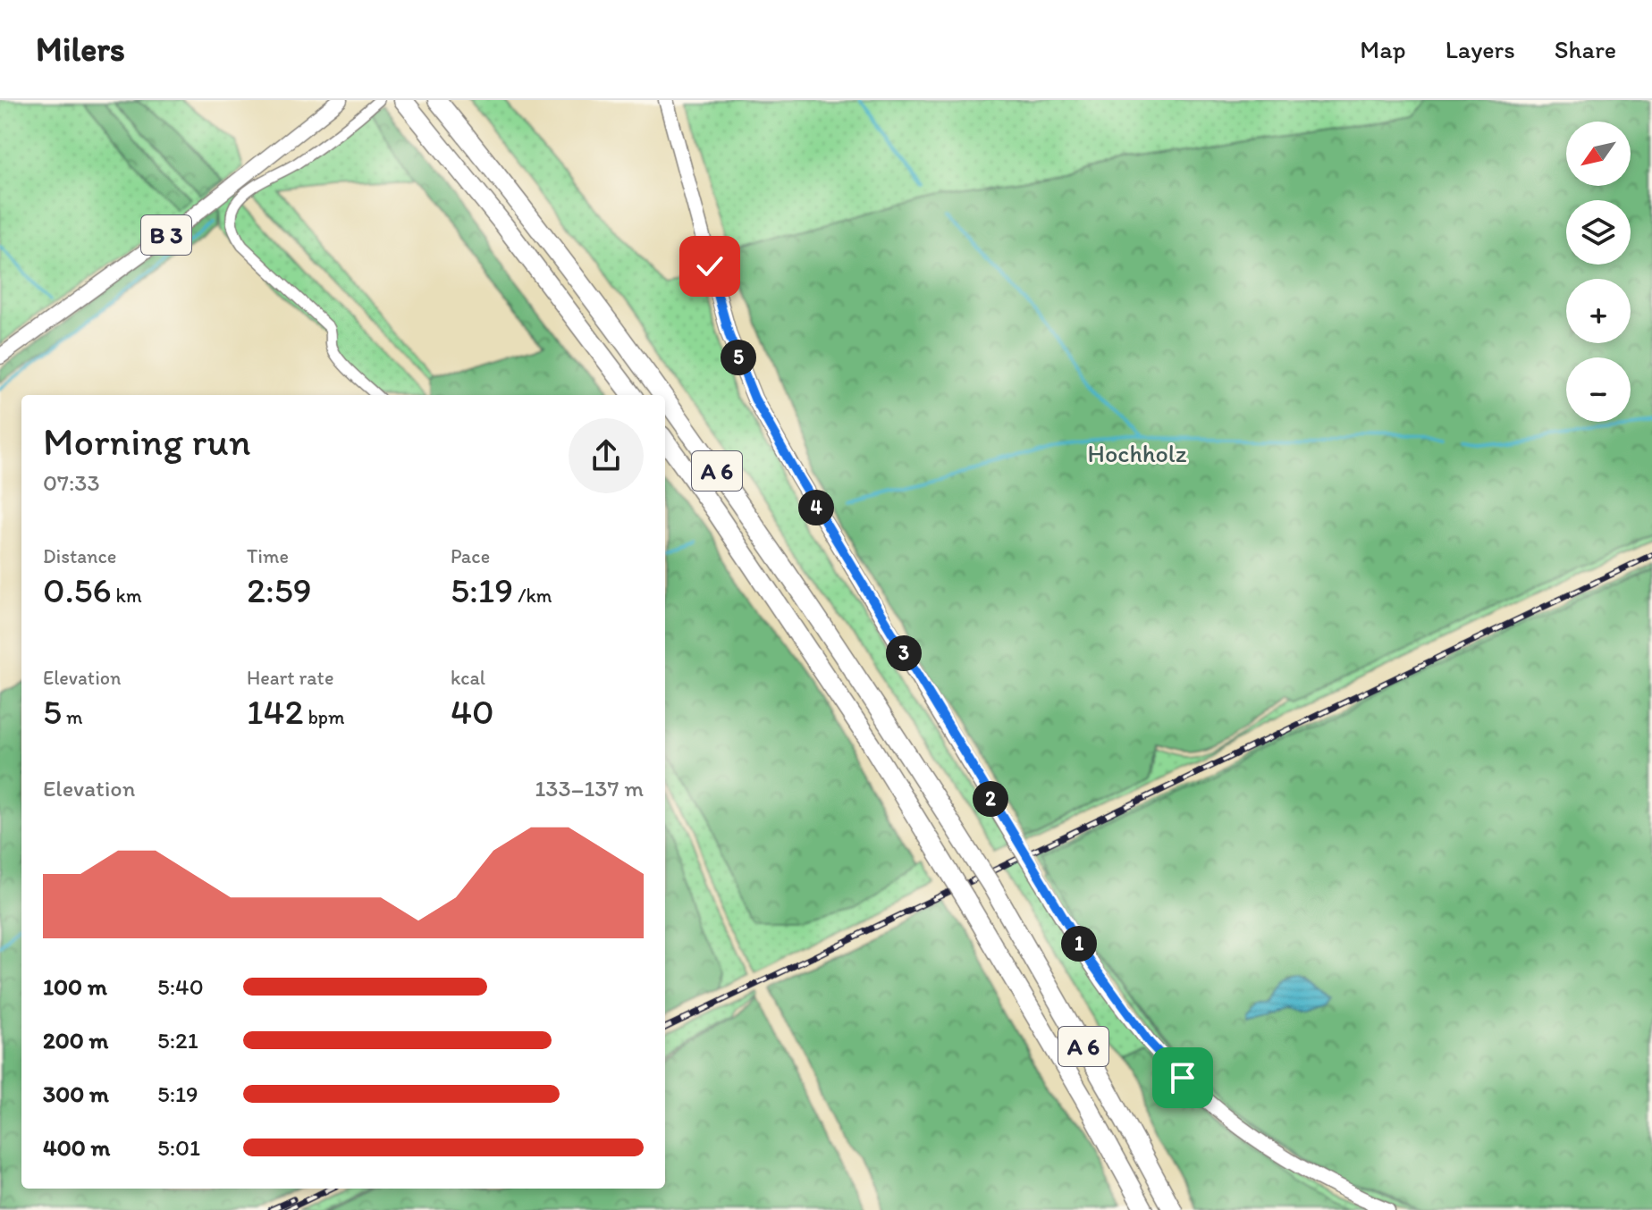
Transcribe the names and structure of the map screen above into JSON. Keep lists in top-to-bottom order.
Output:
{
  "streets": {
    "highway": ["A 6"],
    "main road": ["B 3"]
  },
  "parks": ["Hochholz"],
  "north": "bottom left",
  "page": {
    "header": "Milers",
    "nav": ["Map", "Layers", "Share"],
    "map_buttons": ["+", "−"],
    "pins": [
      "5",
      "4",
      "3",
      "2",
      "1"
    ],
    "heading": ["Morning run", "07:33"],
    "stats": [
      ["Distance", "0.56 km"],
      ["Time", "2:59"],
      ["Pace", "5:19 /km"],
      ["Elevation", "5 m"],
      ["Heart rate", "142 bpm"],
      ["kcal", "40"]
    ],
    "chart": ["Elevation", "133–137 m"],
    "list": [
      {
        "name": "100 m",
        "note": "5:40"
      },
      {
        "name": "200 m",
        "note": "5:21"
      },
      {
        "name": "300 m",
        "note": "5:19"
      },
      {
        "name": "400 m",
        "note": "5:01"
      }
    ]
  }
}
